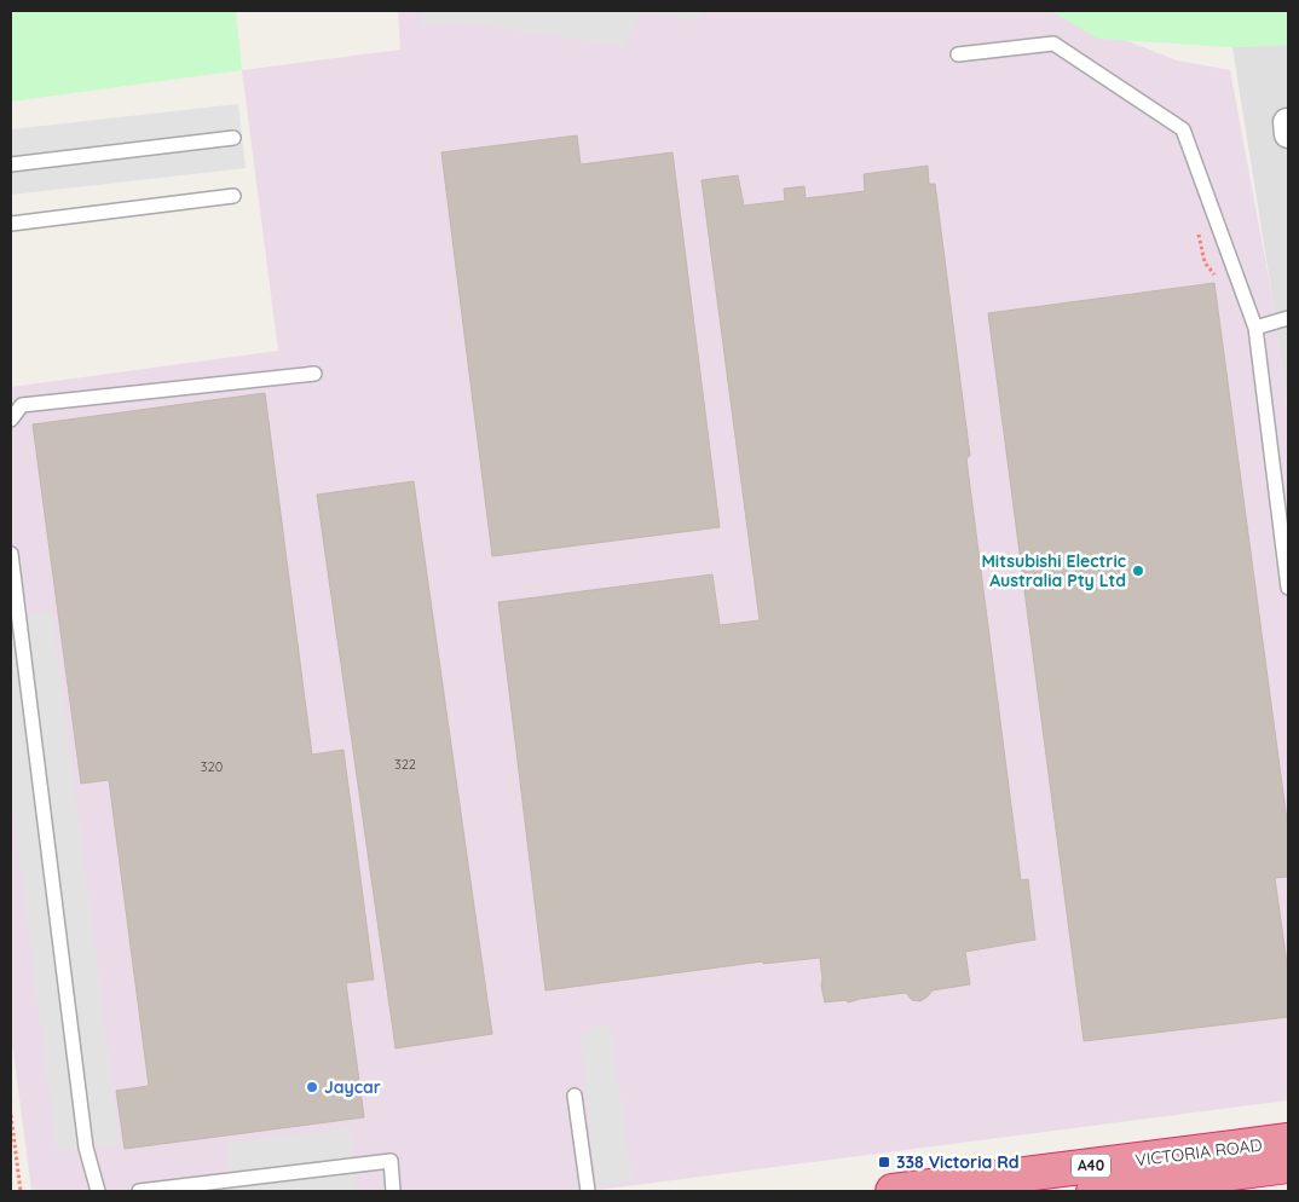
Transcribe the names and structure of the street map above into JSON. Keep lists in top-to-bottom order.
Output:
{
  "streets": {
    "highway": ["VICTORIA ROAD", "A40"]
  },
  "places": {
    "other": ["Mitsubishi Electric Australia Pty Ltd", "Jaycar"],
    "transit": ["338 Victoria Rd"]
  },
  "house_numbers": ["322", "320"]
}
